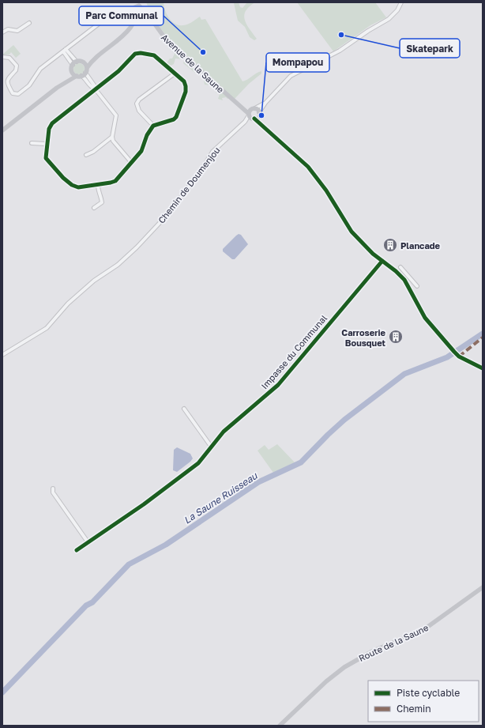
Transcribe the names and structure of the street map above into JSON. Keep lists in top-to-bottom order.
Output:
{
  "streets": {
    "street": [
      "Avenue de la Saune",
      "Chemin de Doumenjou",
      "Impasse du Communal",
      "Route de la Saune"
    ]
  },
  "crossings": [
    ["Avenue de la Saune", "Chemin de Doumenjou"],
    ["Avenue de la Saune", "Impasse du Communal"]
  ],
  "water": ["La Saune Ruisseau"],
  "places": {
    "other": ["Skatepark", "Parc Communal", "Mompapou"],
    "building": ["Plancade", "Carroserie Bousquet"]
  },
  "legend": ["Piste cyclable", "Chemin"]
}
